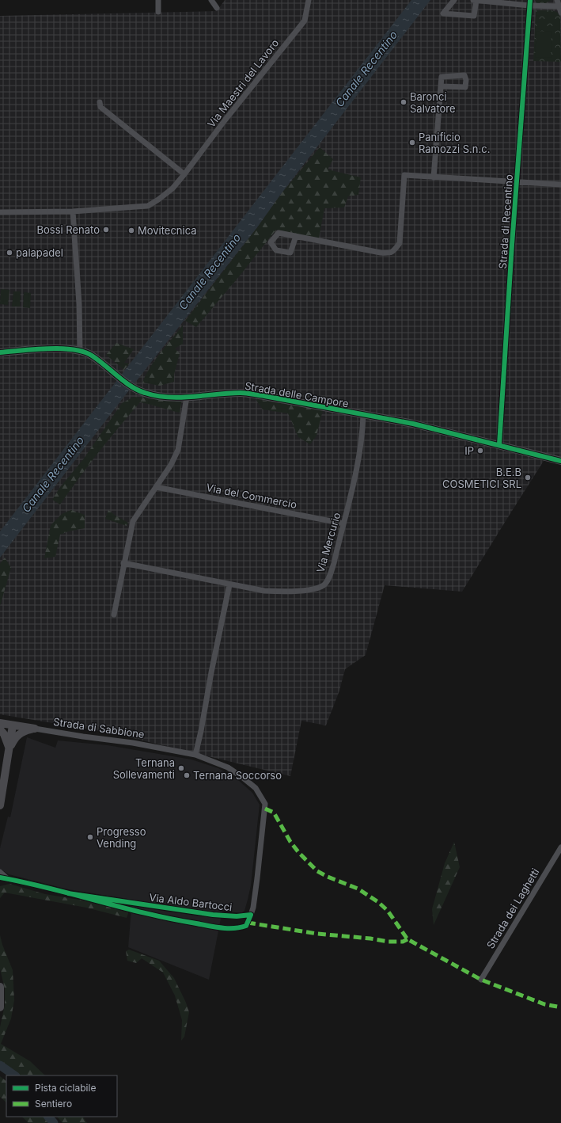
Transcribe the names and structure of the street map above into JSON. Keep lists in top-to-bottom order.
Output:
{
  "streets": {
    "street": [
      "Via Maestri del Lavoro",
      "Strada di Recentino",
      "Strada delle Campore",
      "Via del Commercio",
      "Via Mercurio",
      "Strada di Sabbione",
      "Via Aldo Bartocci",
      "Strada dei Laghetti"
    ]
  },
  "crossings": [
    ["Strada di Recentino", "Strada delle Campore"],
    ["Strada delle Campore", "Via Mercurio"],
    ["Via del Commercio", "Via Mercurio"],
    ["Strada di Sabbione", "Via Aldo Bartocci"]
  ],
  "water": ["Canale Recentino"],
  "places": [
    "Baronci Salvatore",
    "Panificio Ramozzi S.n.c.",
    "Bossi Renato",
    "Movitecnica",
    "palapadel",
    "IP",
    "B.E.B COSMETICI SRL",
    "Ternana Sollevamenti",
    "Ternana Soccorso",
    "Progresso Vending"
  ],
  "legend": ["Pista ciclabile", "Sentiero"]
}
